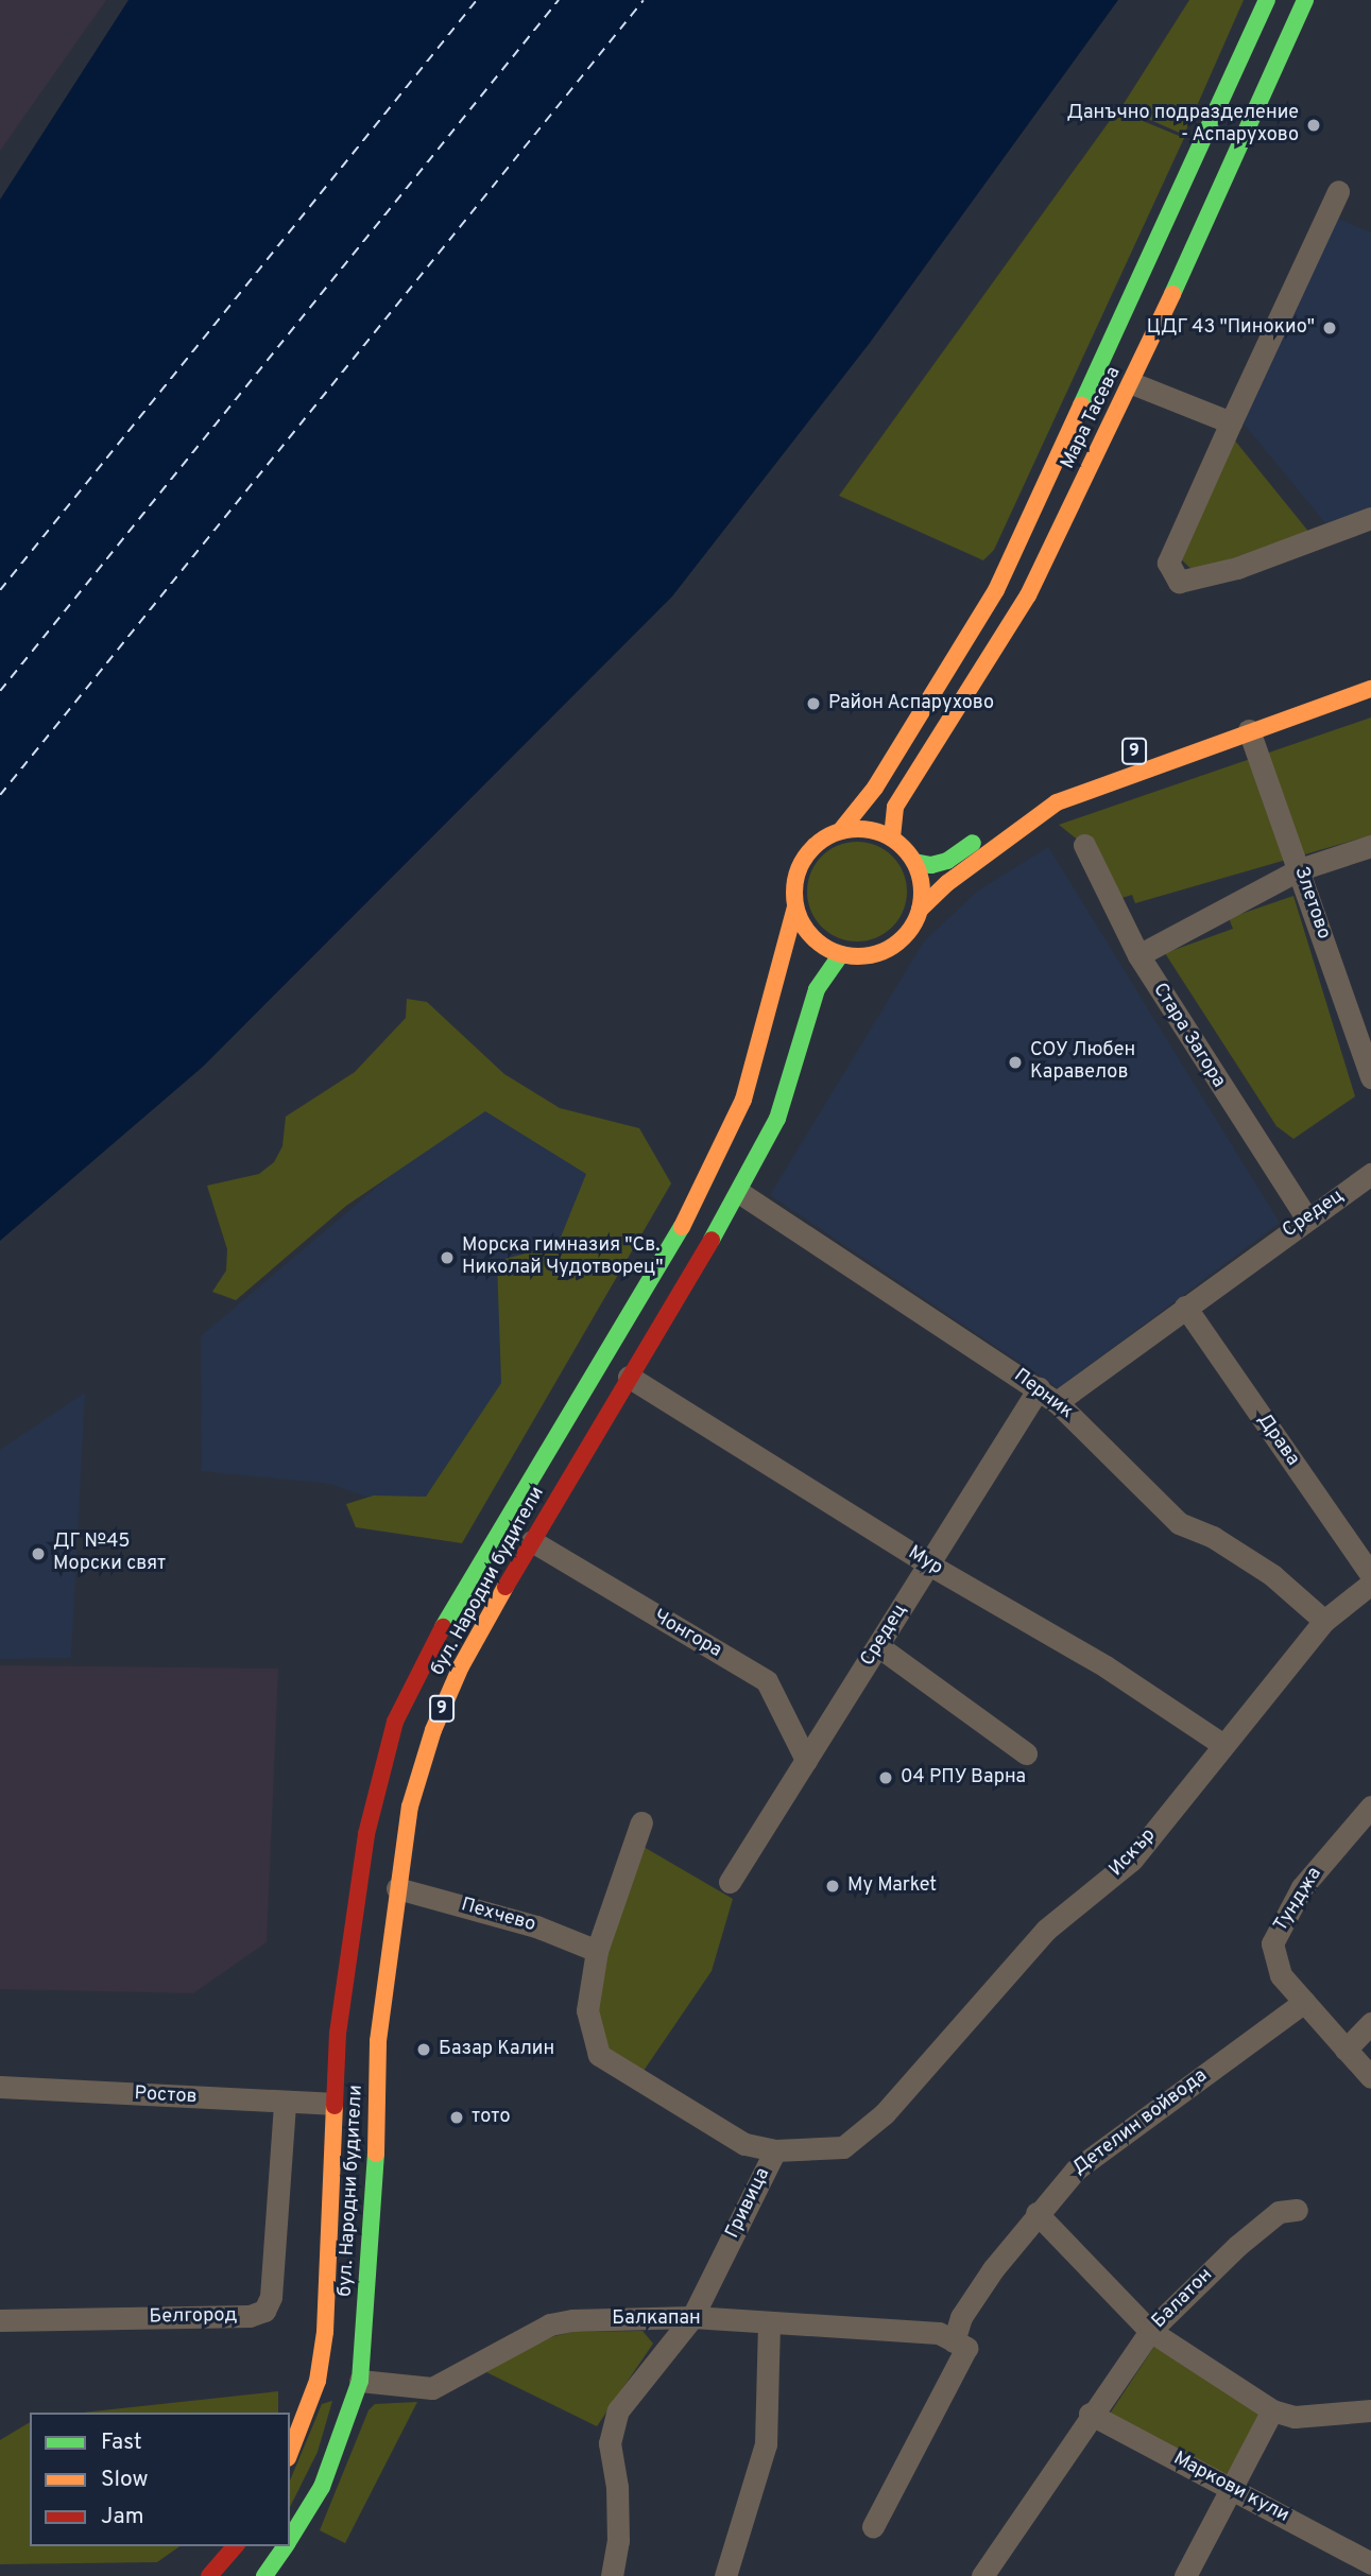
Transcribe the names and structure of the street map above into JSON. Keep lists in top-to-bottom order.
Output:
{
  "streets": {
    "main road": ["Мара Тасева", "9", "бул. Народни будители"],
    "street": [
      "Злетово",
      "Стара Загора",
      "Средец",
      "Перник",
      "Драва",
      "Мур",
      "Чонгора",
      "Искър",
      "Тунджа",
      "Пехчево",
      "Ростов",
      "Детелин войвода",
      "Гривица",
      "Балатон",
      "Белгород",
      "Балкапан",
      "Маркови кули"
    ]
  },
  "crossings": [
    ["Мара Тасева", "9"],
    ["Мара Тасева", "бул. Народни будители"],
    ["9", "Злетово"],
    ["9", "бул. Народни будители"],
    ["Стара Загора", "Средец"],
    ["Средец", "Перник"],
    ["Средец", "Драва"],
    ["Средец", "Мур"],
    ["Средец", "Чонгора"],
    ["Перник", "бул. Народни будители"],
    ["Перник", "Искър"],
    ["Мур", "бул. Народни будители"],
    ["Мур", "Искър"],
    ["бул. Народни будители", "Чонгора"],
    ["бул. Народни будители", "Пехчево"],
    ["бул. Народни будители", "Ростов"],
    ["бул. Народни будители", "Балкапан"],
    ["Искър", "Гривица"],
    ["Тунджа", "Детелин войвода"],
    ["Пехчево", "Гривица"],
    ["Ростов", "Белгород"],
    ["Детелин войвода", "Балкапан"],
    ["Гривица", "Балкапан"],
    ["Балатон", "Маркови кули"]
  ],
  "places": [
    "Данъчно подразделение - Аспарухово",
    "ЦДГ 43 \"Пинокио\"",
    "Район Аспарухово",
    "СОУ Любен Каравелов",
    "Морска гимназия \"Св. Николай Чудотворец\"",
    "ДГ №45 Морски свят",
    "04 РПУ Варна",
    "My Market",
    "Базар Калин",
    "тото"
  ],
  "legend": ["Fast", "Slow", "Jam"]
}
